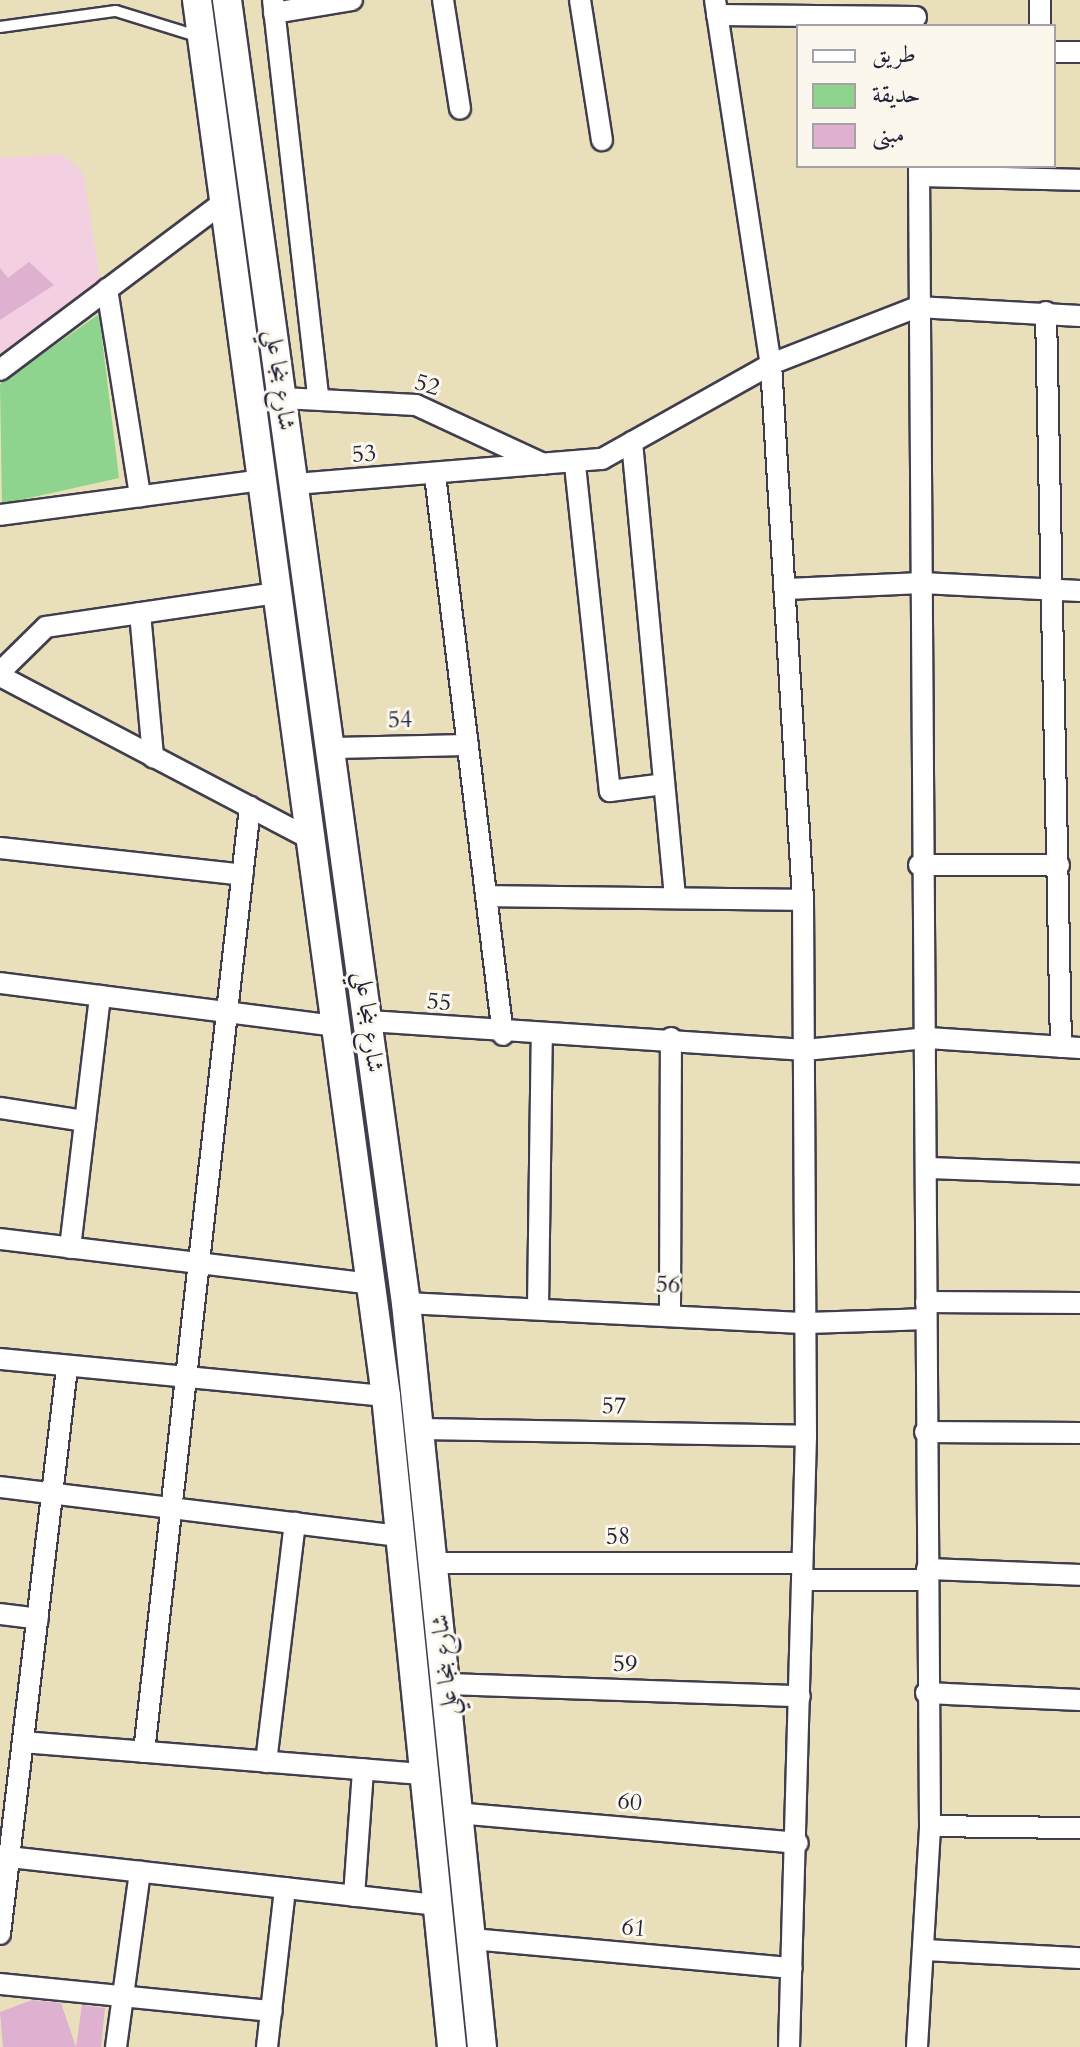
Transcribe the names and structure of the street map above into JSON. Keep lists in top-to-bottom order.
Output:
{
  "streets": {
    "main road": ["شارع بنجا علي"],
    "street": [
      "52",
      "53",
      "54",
      "55",
      "56",
      "57",
      "58",
      "59",
      "60",
      "61"
    ]
  },
  "crossings": [
    ["شارع بنجا علي", "52"],
    ["شارع بنجا علي", "53"],
    ["شارع بنجا علي", "54"],
    ["شارع بنجا علي", "55"],
    ["شارع بنجا علي", "56"],
    ["شارع بنجا علي", "57"],
    ["شارع بنجا علي", "58"],
    ["شارع بنجا علي", "59"],
    ["شارع بنجا علي", "60"],
    ["شارع بنجا علي", "61"],
    ["52", "53"]
  ],
  "legend": ["طريق", "حديقة", "مبنى"]
}
